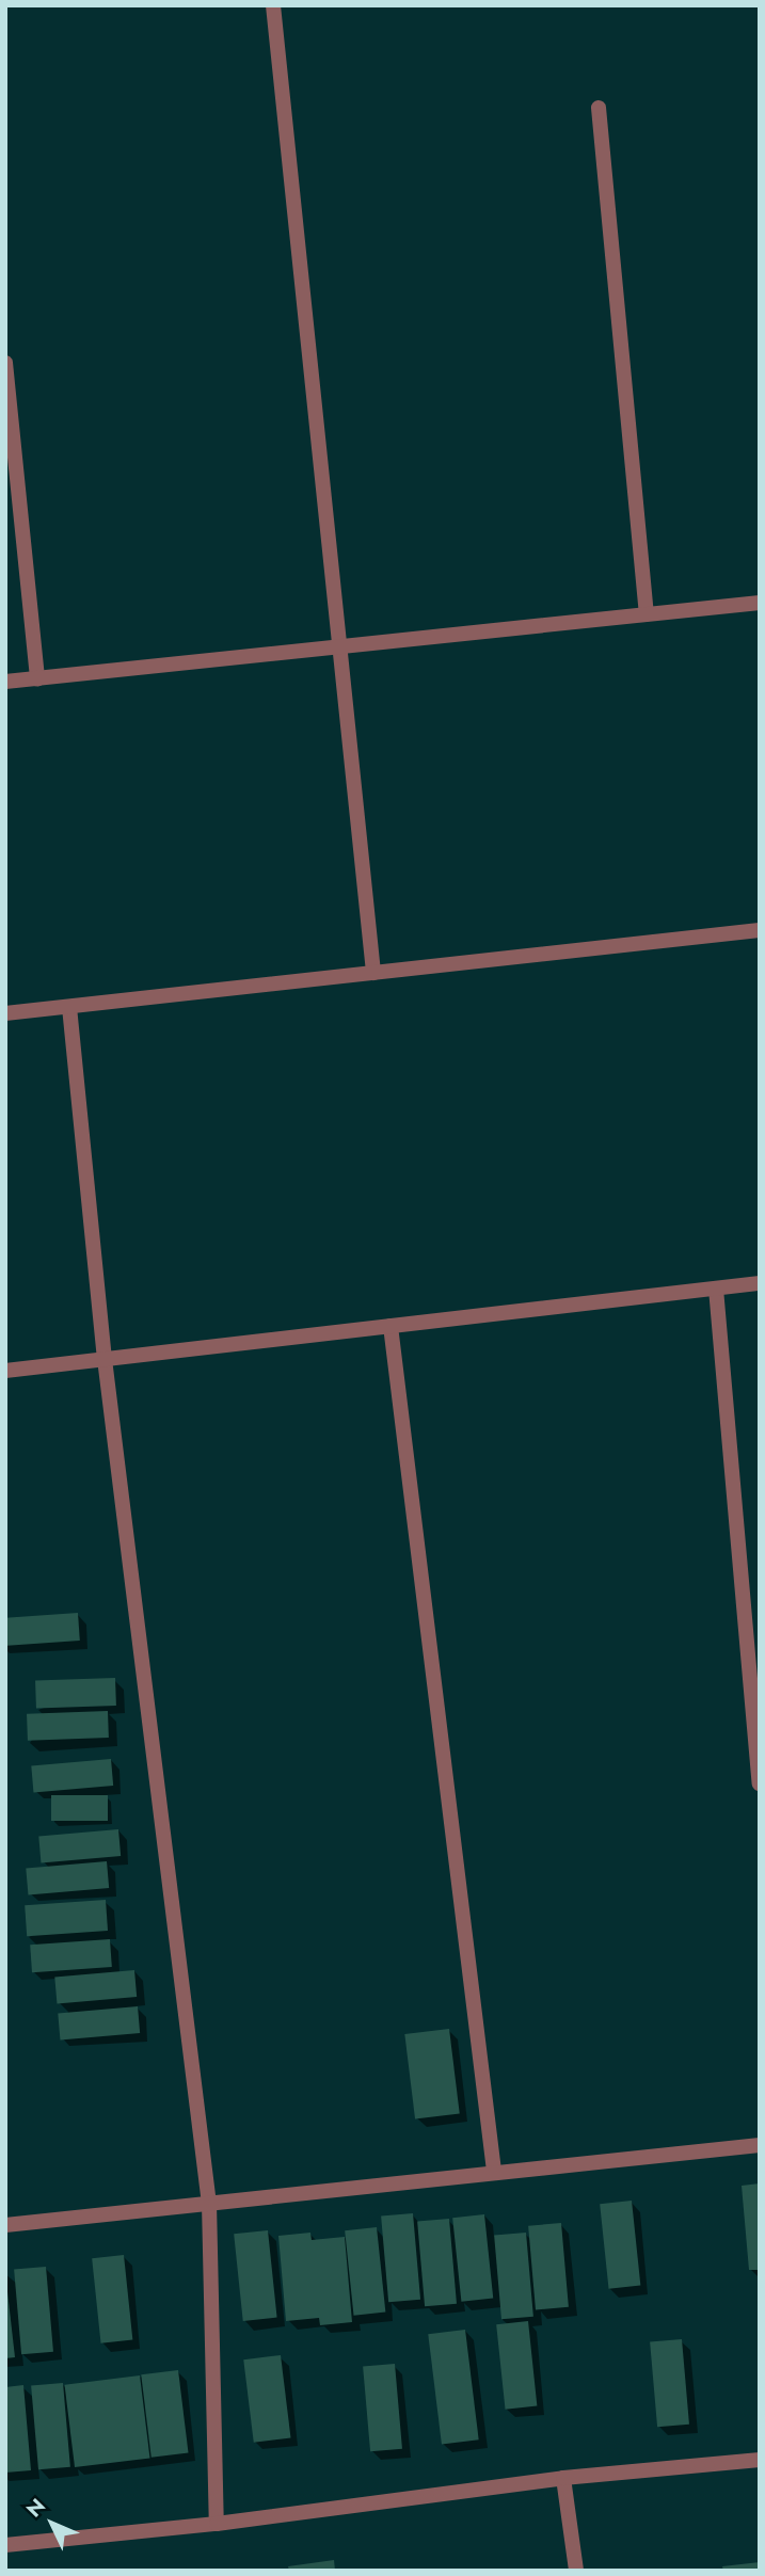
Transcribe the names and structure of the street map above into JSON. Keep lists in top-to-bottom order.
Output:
{
  "north": "top left"
}
